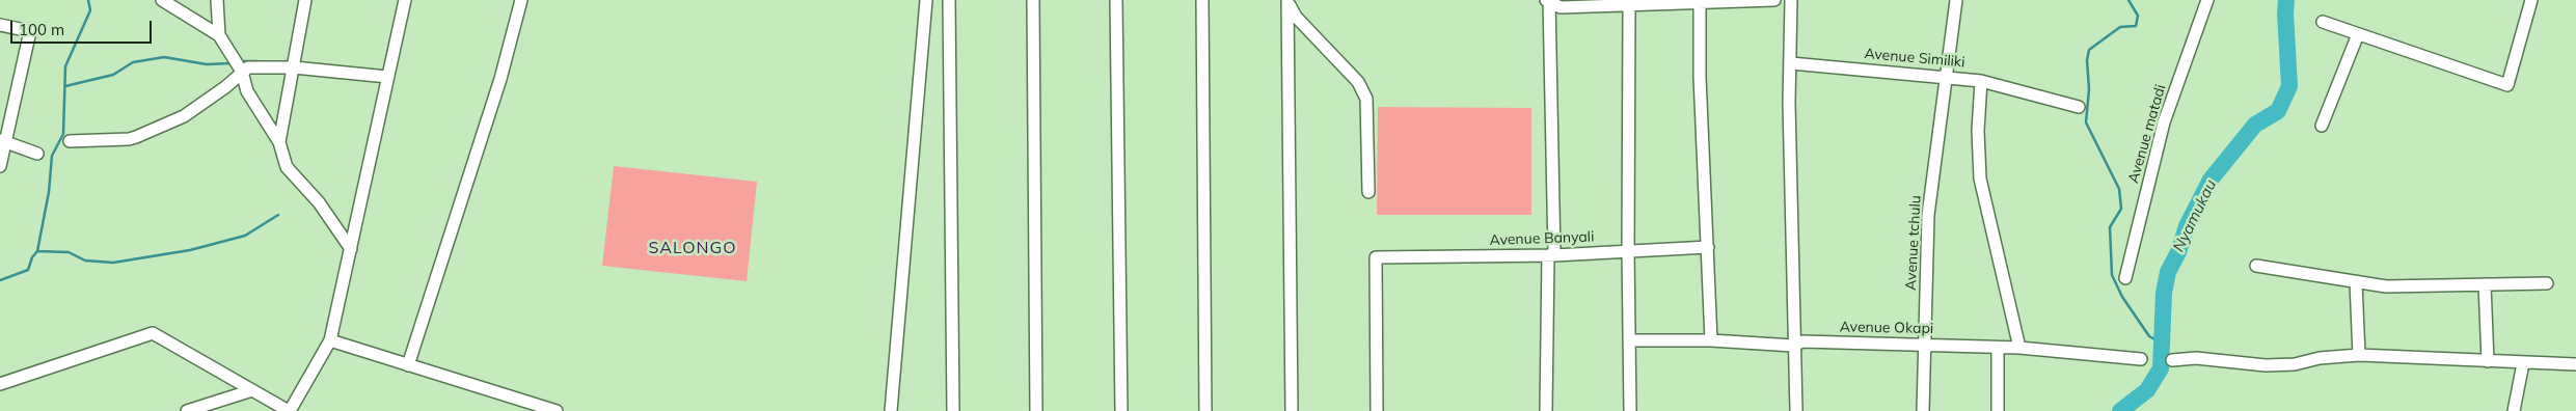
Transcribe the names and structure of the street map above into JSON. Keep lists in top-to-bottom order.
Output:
{
  "streets": {
    "street": [
      "Avenue Similiki",
      "Avenue matadi",
      "Avenue Banyali",
      "Avenue tchulu",
      "Avenue Okapi"
    ]
  },
  "crossings": [
    ["Avenue Similiki", "Avenue tchulu"],
    ["Avenue Similiki", "Avenue Okapi"],
    ["Avenue tchulu", "Avenue Okapi"]
  ],
  "districts": ["SALONGO"],
  "water": ["Nyamukau"],
  "scale_bar": "100 m"
}
